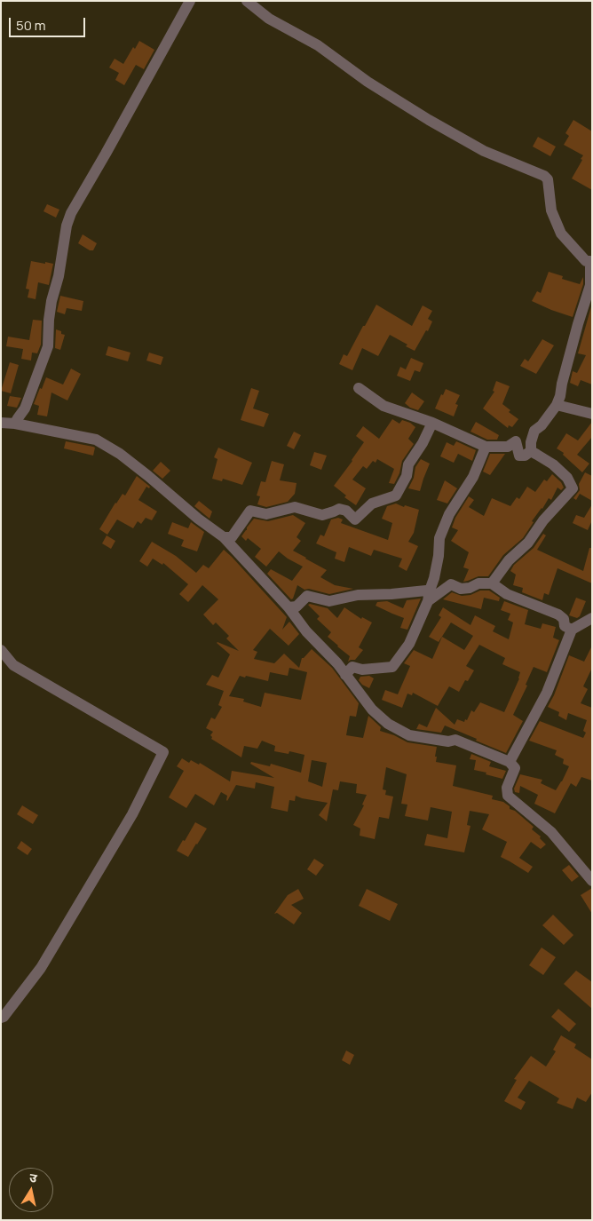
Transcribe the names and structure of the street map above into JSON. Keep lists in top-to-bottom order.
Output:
{
  "scale_bar": "50 m",
  "north": "top"
}
